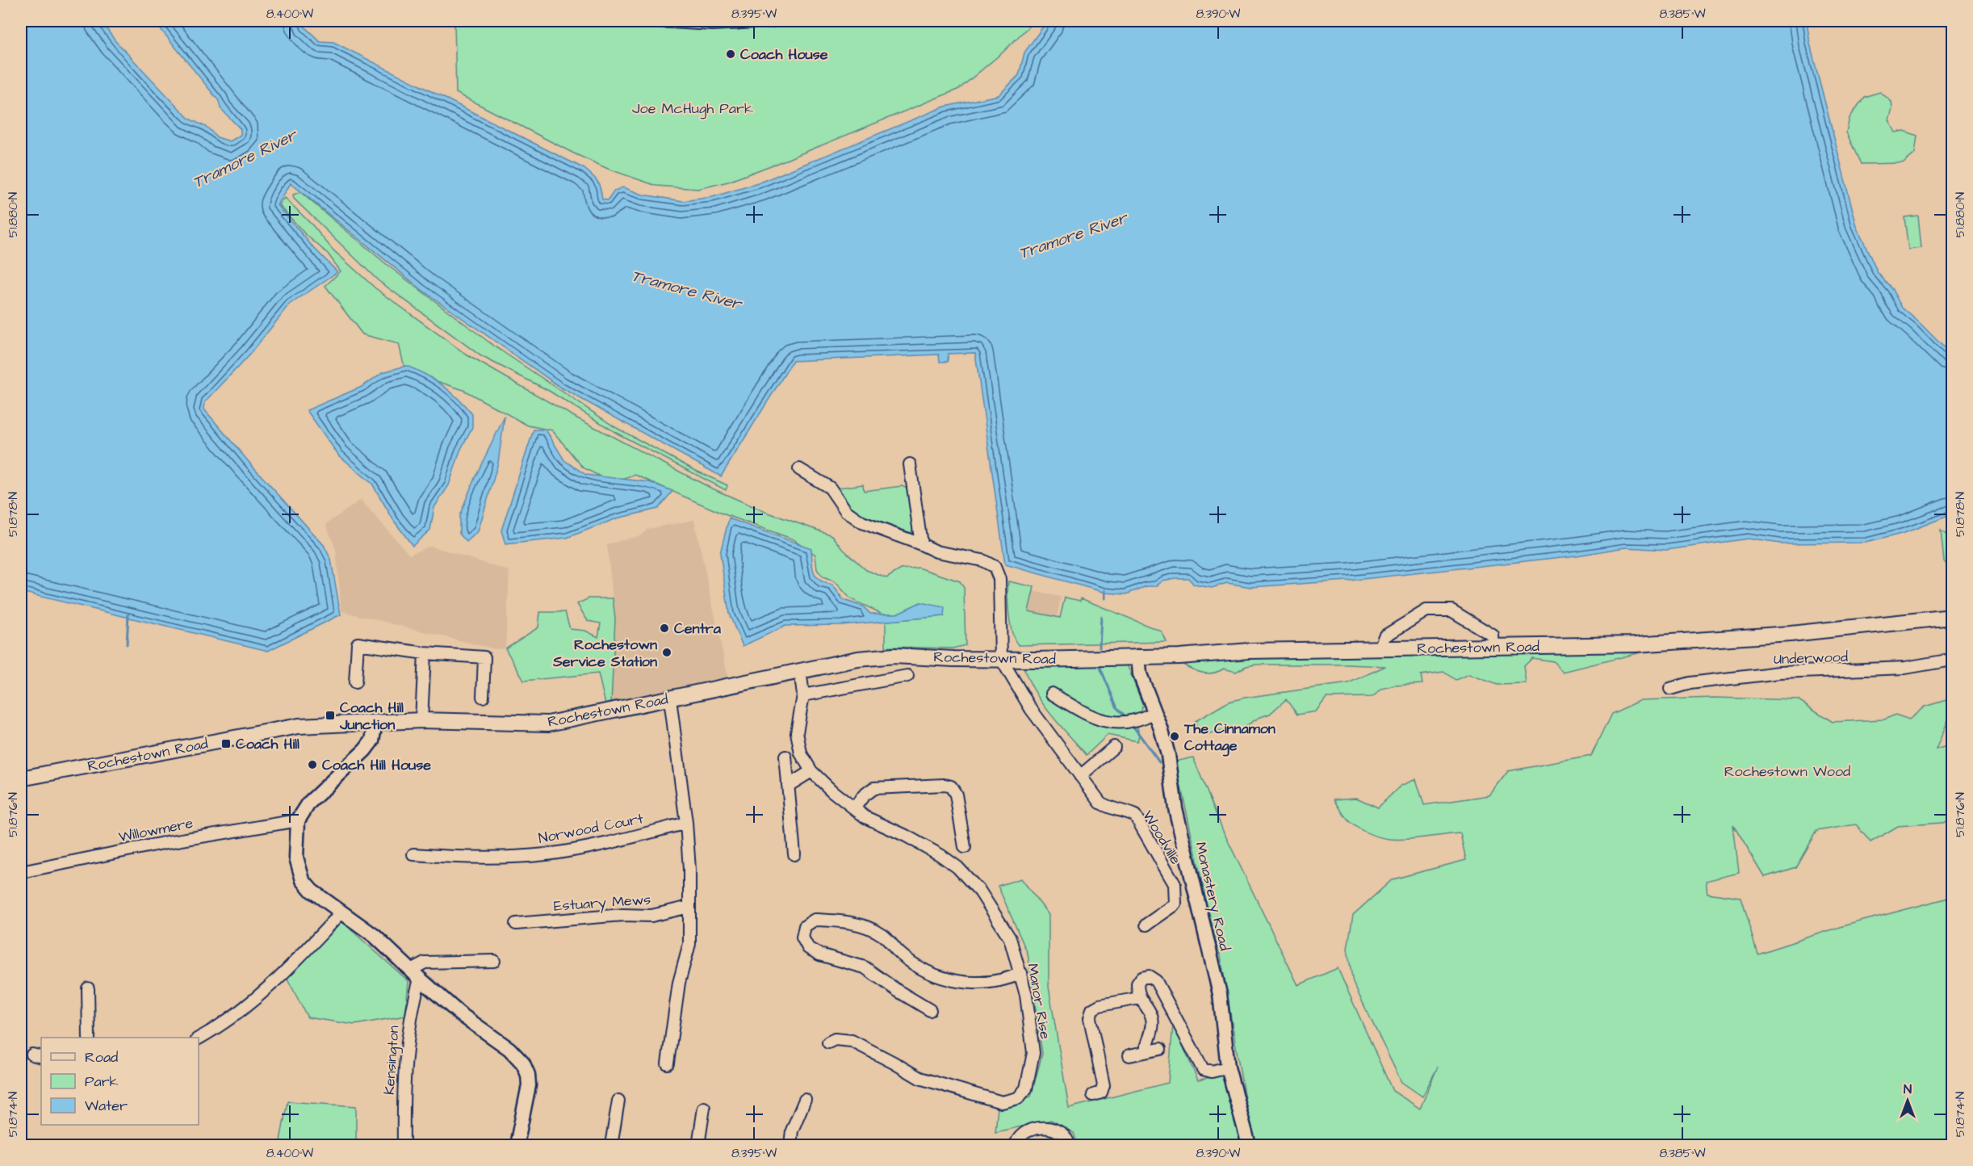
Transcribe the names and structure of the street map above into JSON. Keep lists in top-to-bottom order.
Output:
{
  "streets": {
    "main road": ["Rochestown Road"],
    "street": [
      "Underwood",
      "Norwood Court",
      "Willowmere",
      "Woodville",
      "Monastery Road",
      "Estuary Mews",
      "Manor Rise",
      "Kensington"
    ]
  },
  "crossings": [
    ["Rochestown Road", "Woodville"],
    ["Rochestown Road", "Monastery Road"]
  ],
  "water": ["Tramore River"],
  "parks": ["Joe McHugh Park", "Rochestown Wood"],
  "places": {
    "other": [
      "Coach House",
      "Centra",
      "Rochestown Service Station",
      "The Cinnamon Cottage",
      "Coach Hill House"
    ],
    "transit": ["Coach Hill Junction", "Coach Hill"]
  },
  "legend": ["Road", "Park", "Water"],
  "north": "top",
  "coordinates": [
    "8.400°W",
    "8.395°W",
    "8.390°W",
    "8.385°W",
    "51.880°N",
    "51.878°N",
    "51.876°N",
    "51.874°N"
  ]
}
